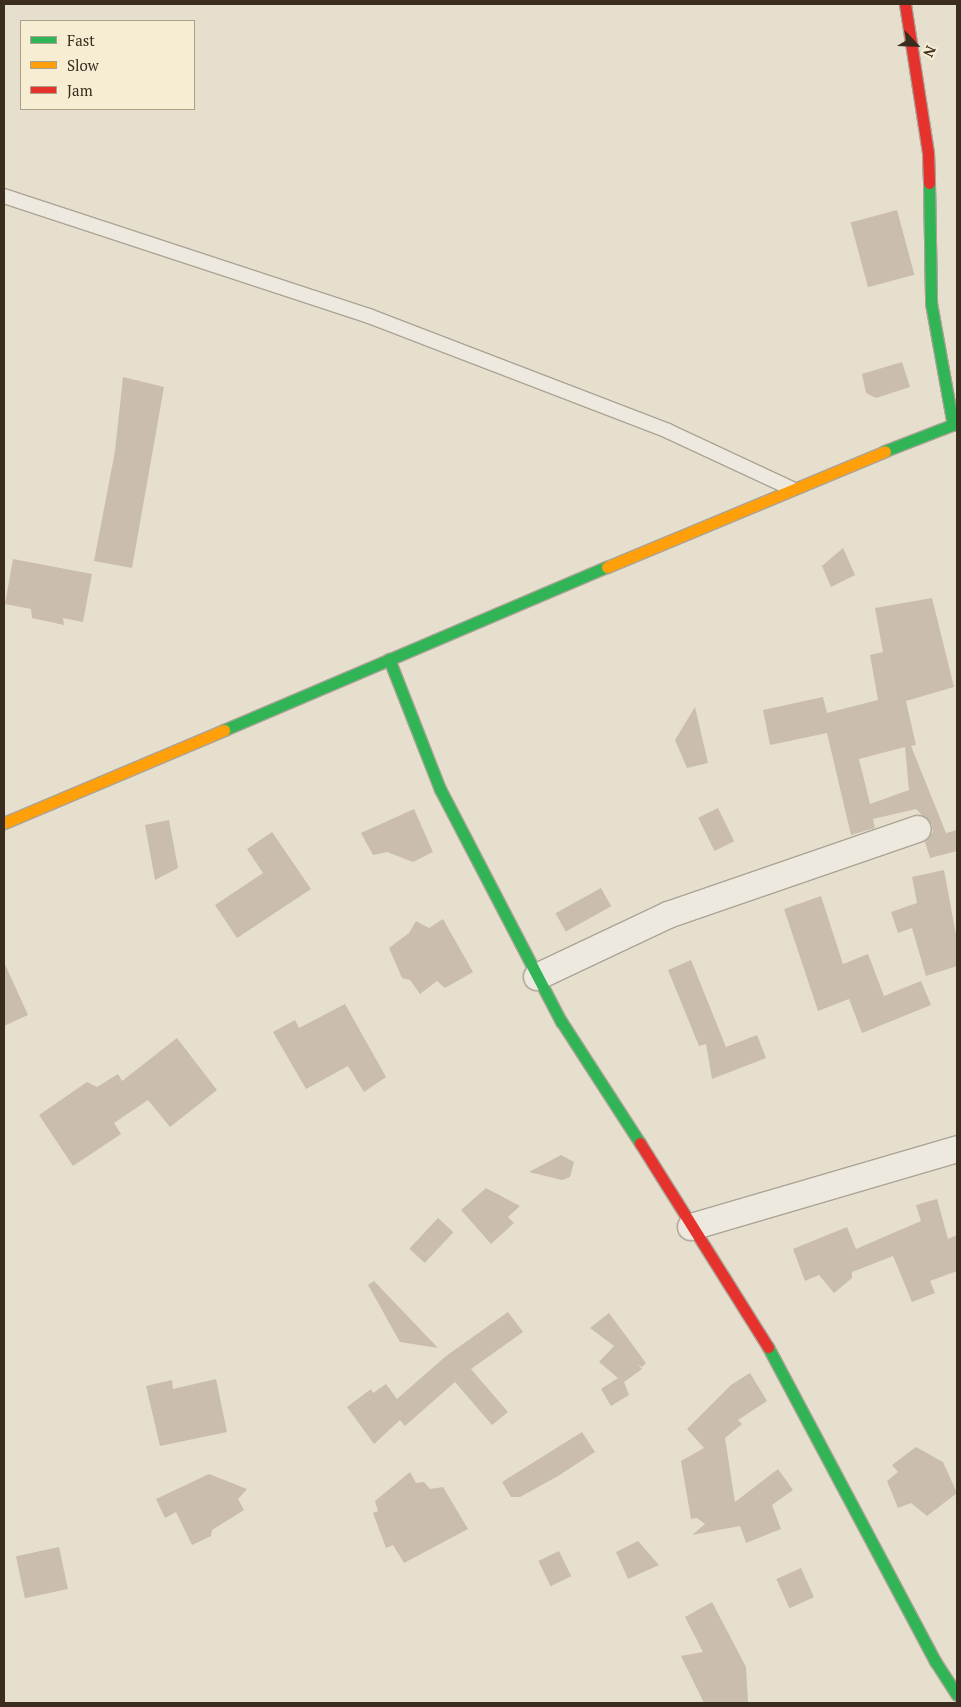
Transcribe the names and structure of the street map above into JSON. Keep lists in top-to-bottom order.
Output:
{
  "legend": ["Fast", "Slow", "Jam"],
  "north": "bottom right"
}
